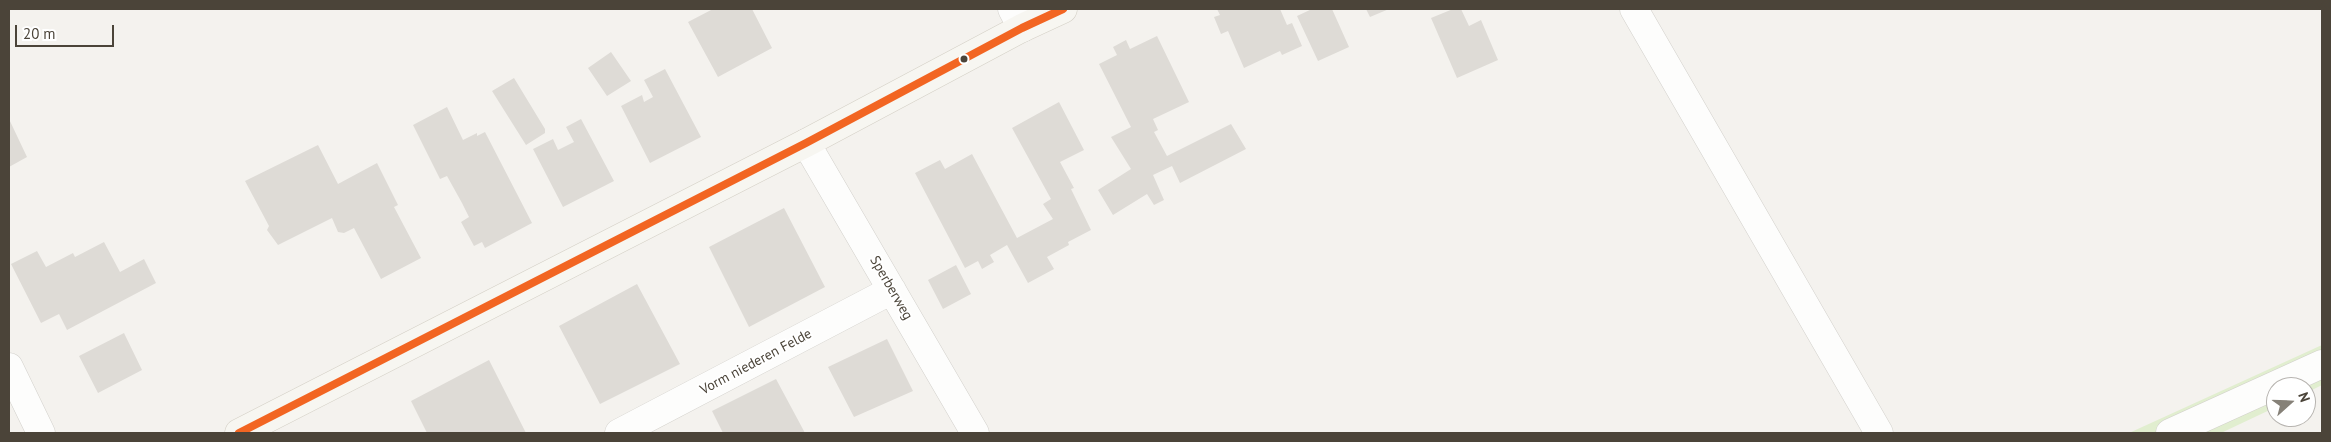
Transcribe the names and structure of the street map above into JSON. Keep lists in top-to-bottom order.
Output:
{
  "streets": {
    "street": ["Sperberweg", "Vorm niederen Felde"]
  },
  "crossings": [
    ["Sperberweg", "Vorm niederen Felde"]
  ],
  "scale_bar": "20 m",
  "north": "right"
}
